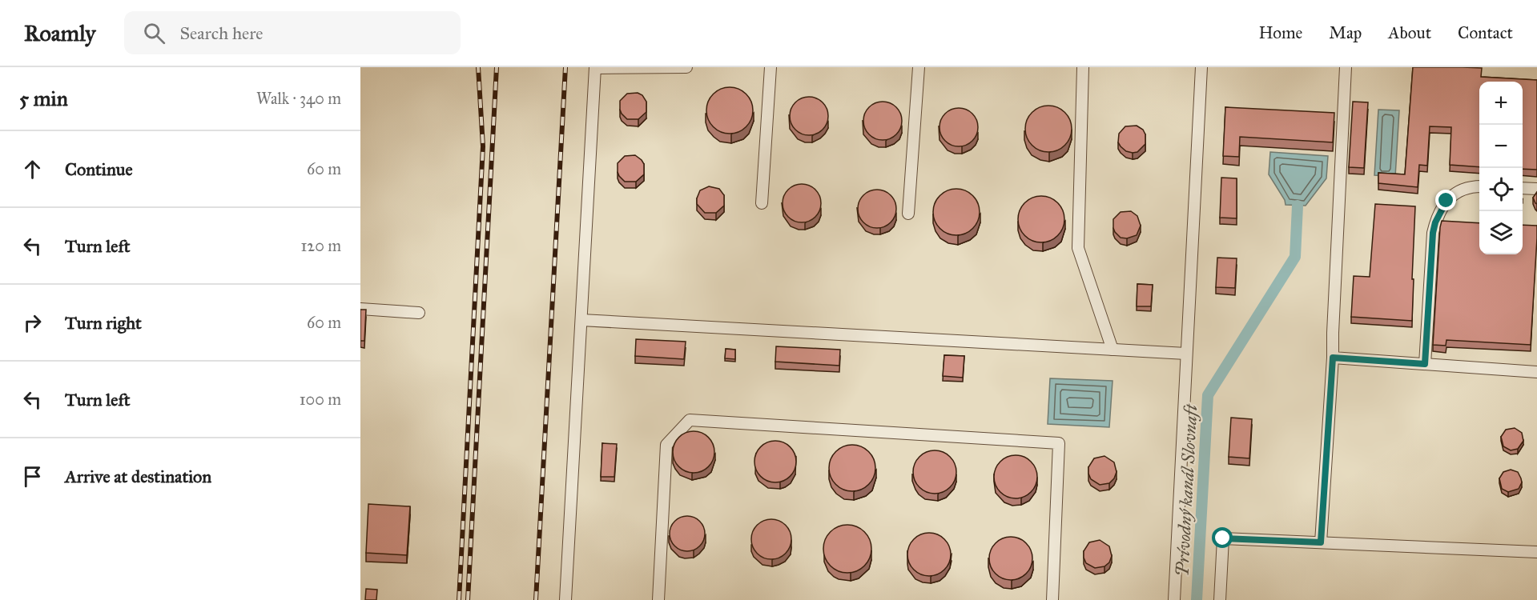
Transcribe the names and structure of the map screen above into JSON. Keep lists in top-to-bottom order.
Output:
{
  "water": ["Prívodný kanál Slovnaft"],
  "page": {
    "header": "Roamly",
    "search": "Search here",
    "nav": [
      "Home",
      "Map",
      "About",
      "Contact"
    ],
    "heading": ["5 min", "Walk · 340 m"],
    "map_buttons": ["+", "−"],
    "list": [
      ["Continue", "60 m"],
      ["Turn left", "120 m"],
      ["Turn right", "60 m"],
      ["Turn left", "100 m"],
      "Arrive at destination"
    ]
  }
}
